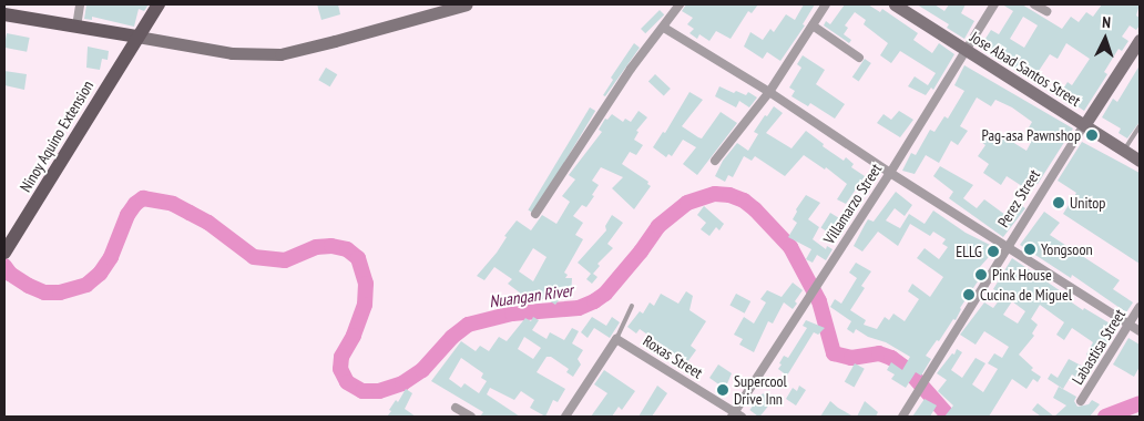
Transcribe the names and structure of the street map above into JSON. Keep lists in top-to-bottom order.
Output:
{
  "streets": {
    "main road": ["Jose Abad Santos Street", "Ninoy Aquino Extension", "Perez Street"],
    "street": ["Villamarzo Street", "Labastisa Street", "Roxas Street"]
  },
  "crossings": [
    ["Jose Abad Santos Street", "Perez Street"],
    ["Jose Abad Santos Street", "Villamarzo Street"],
    ["Villamarzo Street", "Roxas Street"]
  ],
  "water": ["Nuangan River"],
  "places": [
    "Pag-asa Pawnshop",
    "Unitop",
    "Yongsoon",
    "ELLG",
    "Pink House",
    "Cucina de Miguel",
    "Supercool Drive Inn"
  ],
  "north": "top"
}
